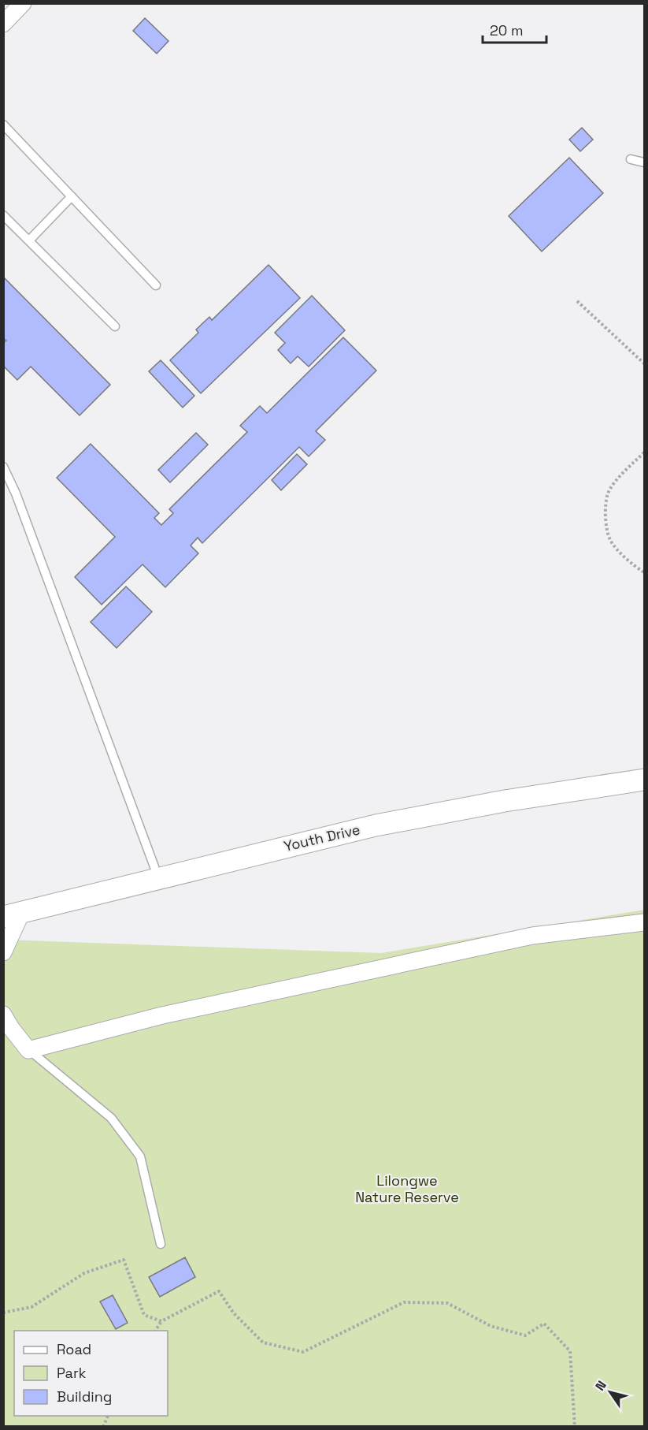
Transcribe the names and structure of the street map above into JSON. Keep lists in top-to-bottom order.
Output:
{
  "streets": {
    "street": ["Youth Drive"]
  },
  "parks": ["Lilongwe Nature Reserve"],
  "legend": ["Road", "Park", "Building"],
  "scale_bar": "20 m",
  "north": "top left"
}
